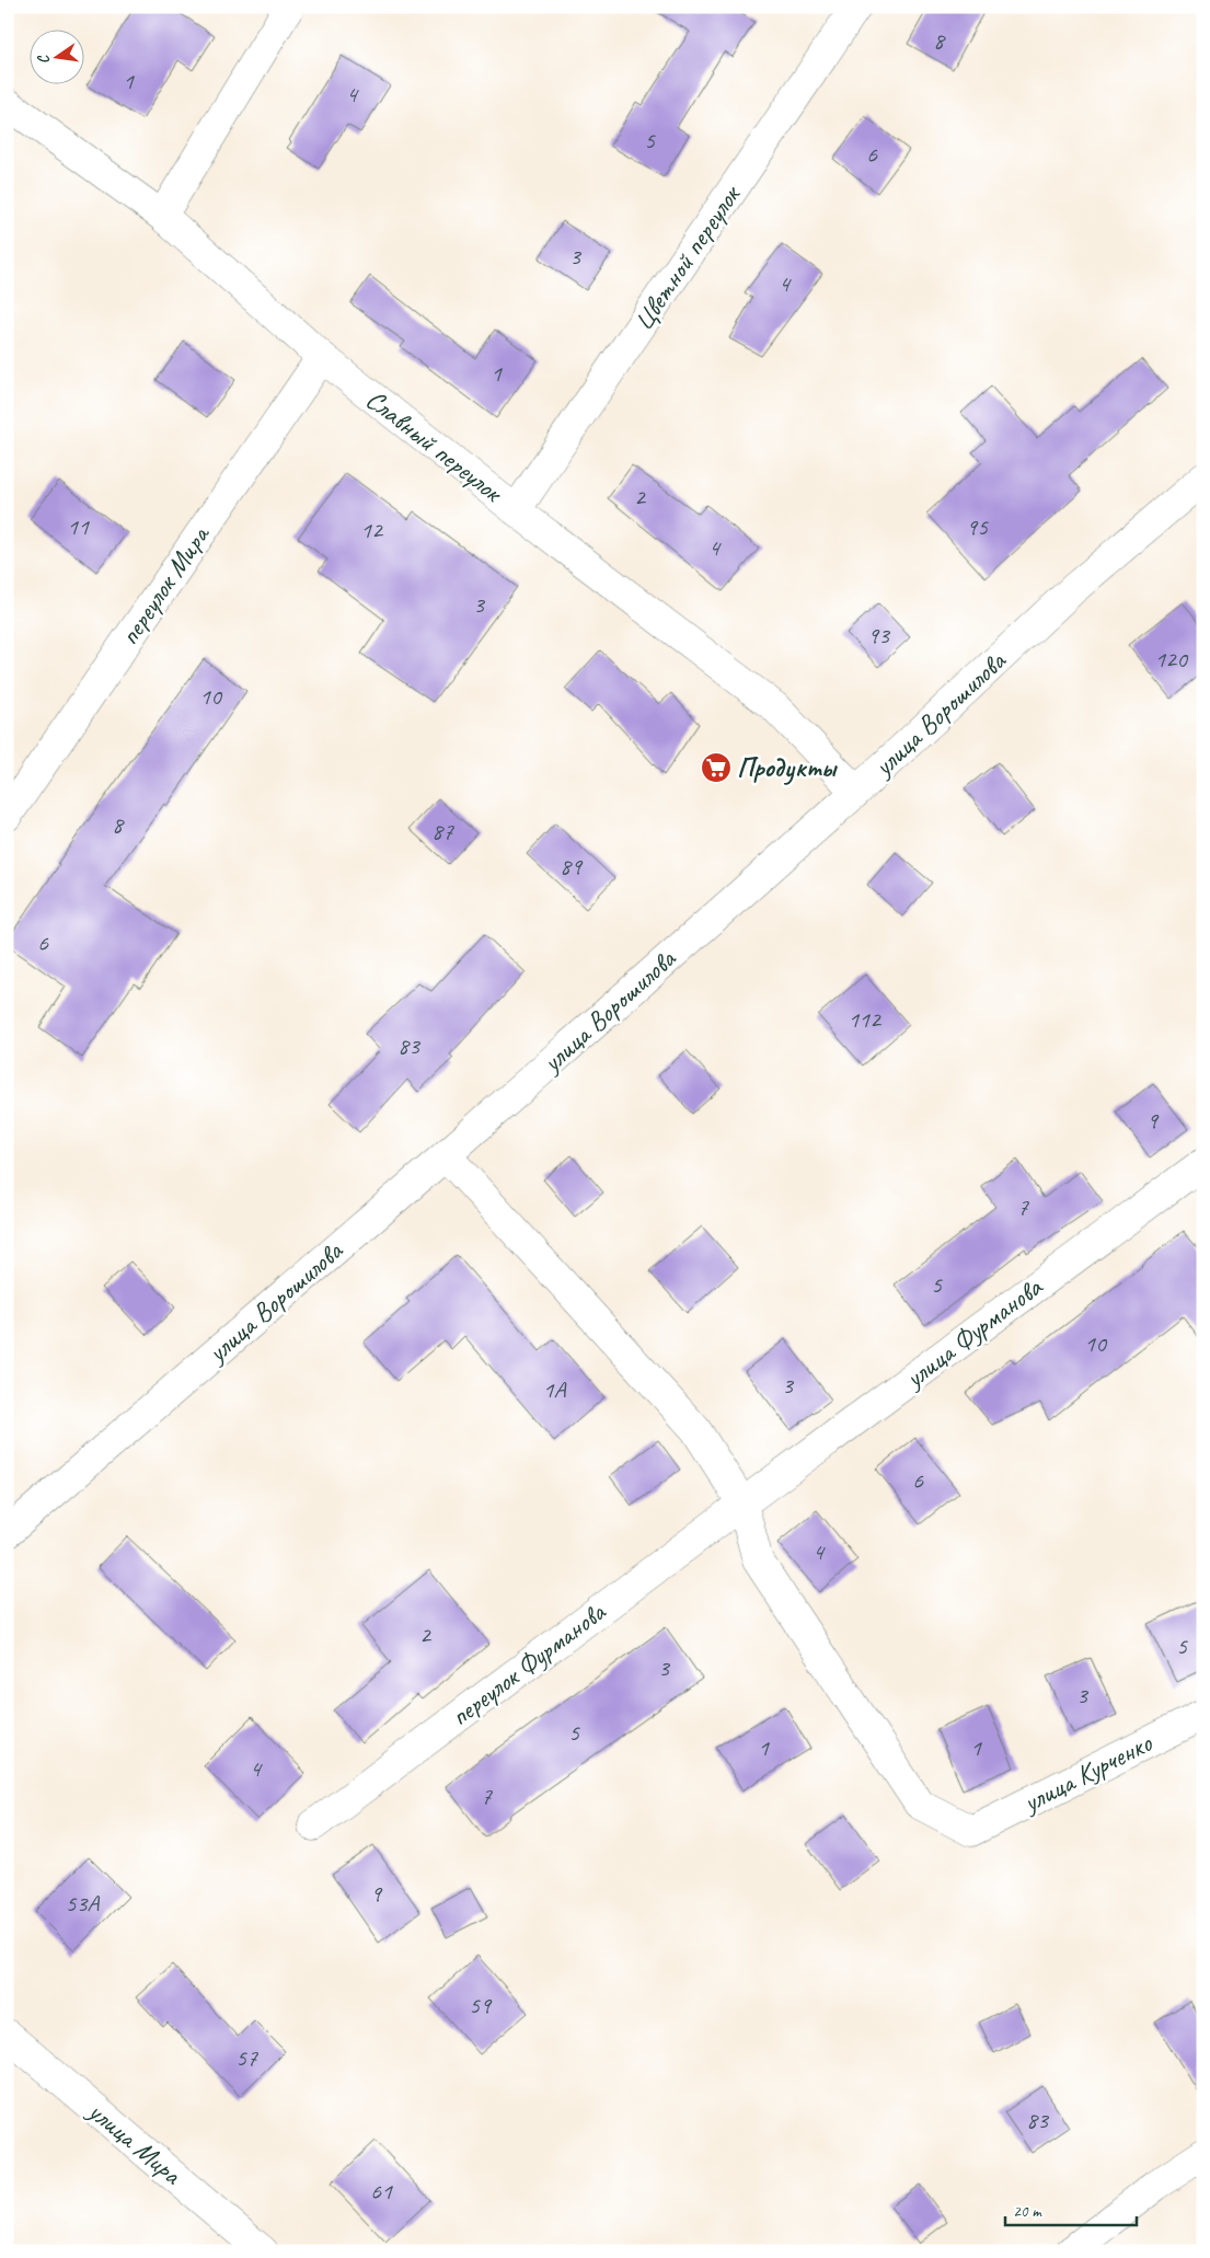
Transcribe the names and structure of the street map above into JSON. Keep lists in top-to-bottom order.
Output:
{
  "streets": {
    "street": [
      "Цветной переулок",
      "Славный переулок",
      "переулок Мира",
      "улица Ворошилова",
      "улица Фурманова",
      "переулок Фурманова",
      "улица Курченко",
      "улица Мира"
    ]
  },
  "crossings": [
    ["Цветной переулок", "Славный переулок"],
    ["Славный переулок", "переулок Мира"],
    ["Славный переулок", "улица Ворошилова"],
    ["улица Фурманова", "переулок Фурманова"],
    ["улица Фурманова", "улица Курченко"],
    ["переулок Фурманова", "улица Курченко"]
  ],
  "places": {
    "supermarket": ["Продукты"]
  },
  "house_numbers": [
    "8",
    "1",
    "4",
    "5",
    "6",
    "3",
    "4",
    "1",
    "2",
    "11",
    "95",
    "12",
    "4",
    "3",
    "93",
    "120",
    "10",
    "8",
    "87",
    "89",
    "6",
    "112",
    "83",
    "9",
    "7",
    "5",
    "10",
    "3",
    "1А",
    "6",
    "4",
    "2",
    "5",
    "3",
    "3",
    "5",
    "1",
    "1",
    "4",
    "7",
    "9",
    "53А",
    "59",
    "57",
    "83",
    "61"
  ],
  "scale_bar": "20 m",
  "north": "left"
}
